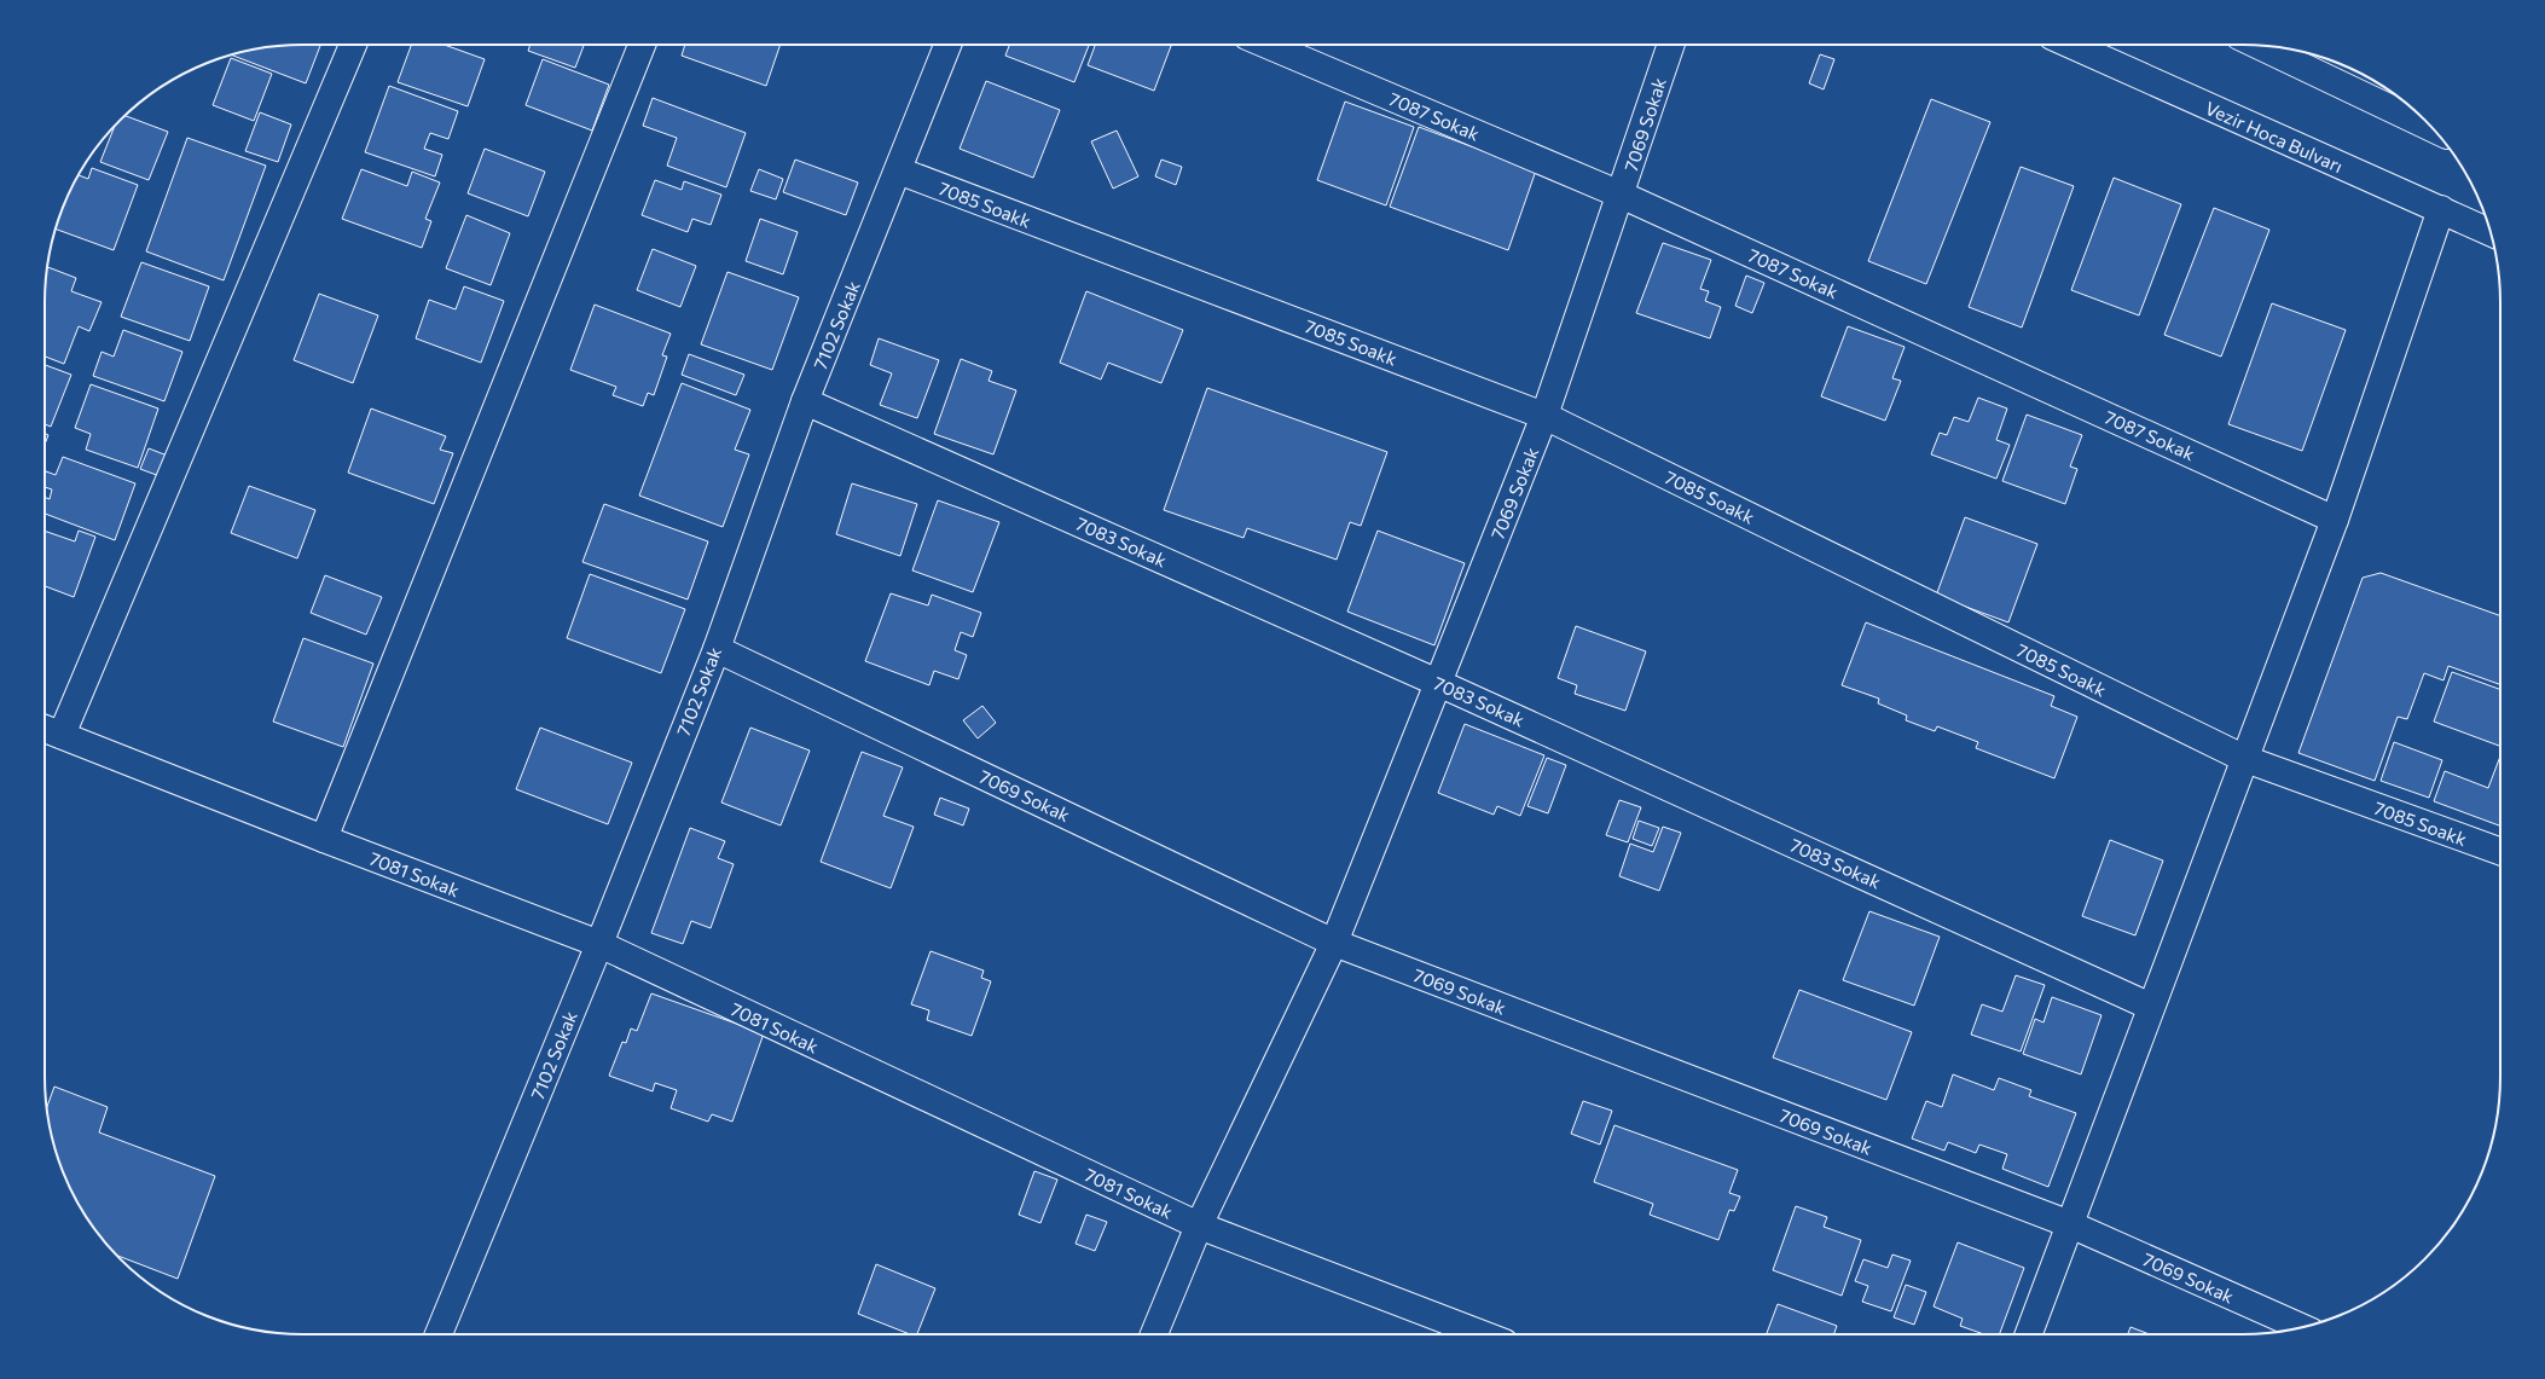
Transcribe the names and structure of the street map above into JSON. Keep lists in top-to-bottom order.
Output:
{
  "streets": {
    "street": [
      "7087 Sokak",
      "7069 Sokak",
      "Vezir Hoca Bulvarı",
      "7085 Soakk",
      "7102 Sokak",
      "7083 Sokak",
      "7081 Sokak"
    ]
  },
  "crossings": [
    ["7087 Sokak", "7069 Sokak"],
    ["7069 Sokak", "7085 Soakk"],
    ["7069 Sokak", "7102 Sokak"],
    ["7069 Sokak", "7083 Sokak"],
    ["7069 Sokak", "7081 Sokak"],
    ["7085 Soakk", "7102 Sokak"],
    ["7102 Sokak", "7083 Sokak"],
    ["7102 Sokak", "7081 Sokak"]
  ]
}
